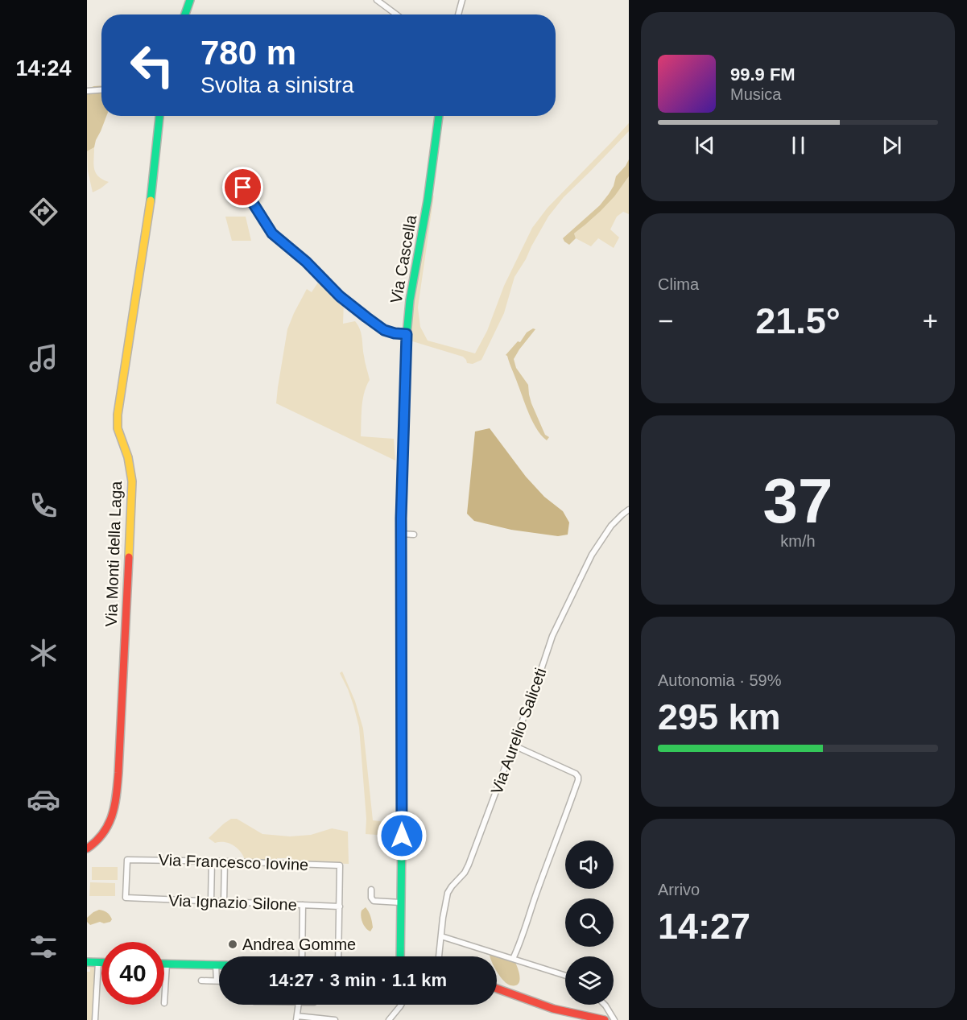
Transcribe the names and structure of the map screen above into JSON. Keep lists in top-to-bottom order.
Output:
{
  "streets": {
    "street": [
      "Via Cascella",
      "Via Monti della Laga",
      "Via Aurelio Saliceti",
      "Via Francesco Iovine",
      "Via Ignazio Silone"
    ]
  },
  "crossings": [
    ["Via Francesco Iovine", "Via Ignazio Silone"]
  ],
  "places": ["Andrea Gomme"],
  "page": {
    "tabs": "14:24",
    "turn": ["780 m", "Svolta a sinistra"],
    "song": ["99.9 FM", "Musica"],
    "tile": [
      "Clima",
      ["37", "km/h"],
      ["Autonomia · 59%", "295 km"],
      ["Arrivo", "14:27"]
    ],
    "heat": ["−", "21.5°", "+"],
    "limit": "40",
    "trip": "14:27 · 3 min · 1.1 km"
  }
}
